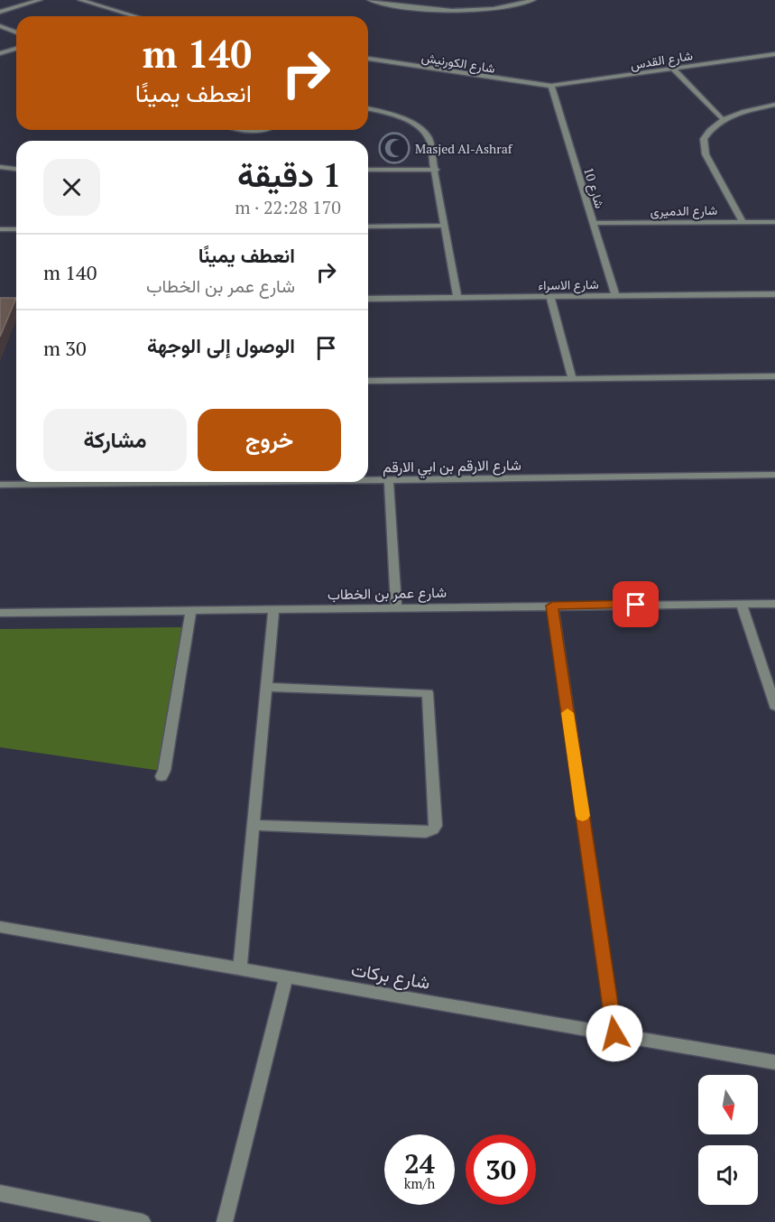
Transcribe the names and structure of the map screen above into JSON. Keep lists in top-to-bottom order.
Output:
{
  "streets": {
    "street": [
      "شارع القدس",
      "شارع الكورنيش",
      "شارع 10",
      "شارع الدميرى",
      "شارع الاسراء",
      "شارع الارقم بن ابي الارقم",
      "شارع عمر بن الخطاب",
      "شارع بركات"
    ]
  },
  "crossings": [
    ["شارع القدس", "شارع الكورنيش"],
    ["شارع القدس", "شارع 10"],
    ["شارع الكورنيش", "شارع 10"],
    ["شارع 10", "شارع الدميرى"],
    ["شارع 10", "شارع الاسراء"]
  ],
  "places": {
    "mosque": ["Masjed Al-Ashraf"]
  },
  "north": "bottom",
  "page": {
    "turn": ["140 m", "انعطف يمينًا"],
    "heading": ["1 دقيقة", "170 m · 22:28"],
    "list": [
      {
        "name": "انعطف يمينًا",
        "note": "شارع عمر بن الخطاب",
        "value": "140 m"
      },
      {
        "name": "الوصول إلى الوجهة",
        "value": "30 m"
      }
    ],
    "buttons": ["خروج", "مشاركة"],
    "speed": "24 km/h",
    "limit": "30"
  }
}
